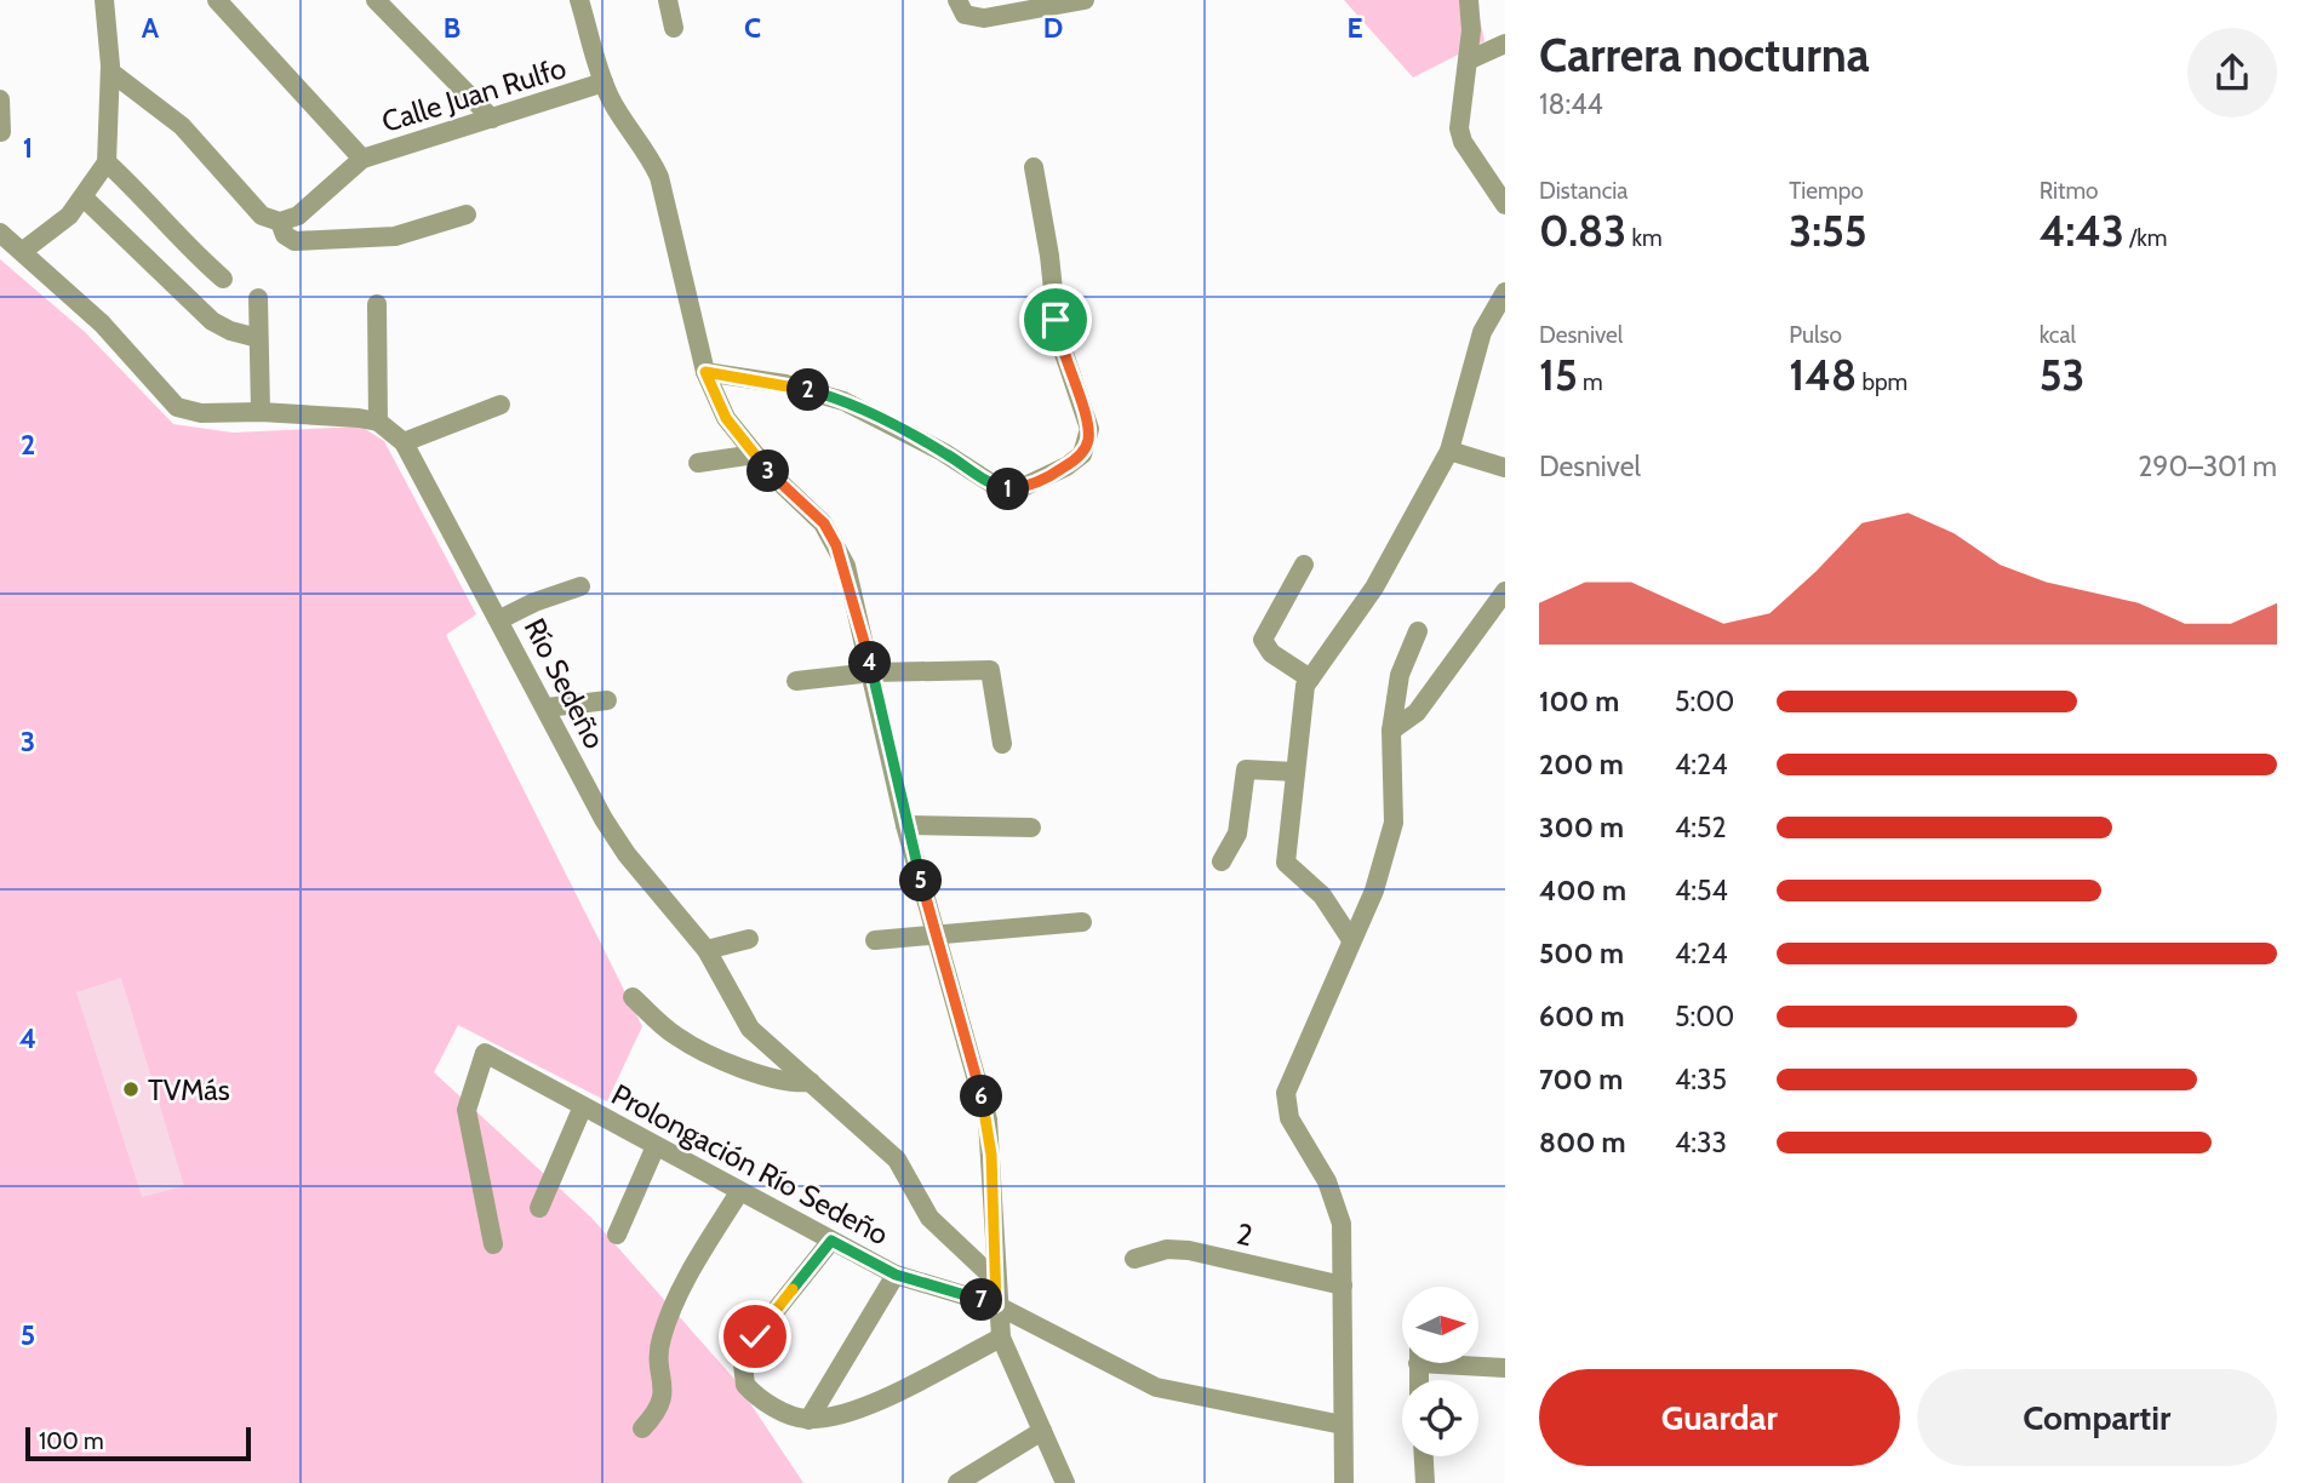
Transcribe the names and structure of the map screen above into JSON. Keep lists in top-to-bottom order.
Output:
{
  "streets": {
    "street": [
      "Calle Juan Rulfo",
      "Río Sedeño",
      "Prolongación Río Sedeño",
      "2"
    ]
  },
  "places": ["TVMás"],
  "scale_bar": "100 m",
  "north": "right",
  "page": {
    "heading": ["Carrera nocturna", "18:44"],
    "stats": [
      ["Distancia", "0.83 km"],
      ["Tiempo", "3:55"],
      ["Ritmo", "4:43 /km"],
      ["Desnivel", "15 m"],
      ["Pulso", "148 bpm"],
      ["kcal", "53"]
    ],
    "pins": [
      "2",
      "3",
      "1",
      "4",
      "5",
      "6",
      "7"
    ],
    "chart": ["Desnivel", "290–301 m"],
    "list": [
      {
        "name": "100 m",
        "note": "5:00"
      },
      {
        "name": "200 m",
        "note": "4:24"
      },
      {
        "name": "300 m",
        "note": "4:52"
      },
      {
        "name": "400 m",
        "note": "4:54"
      },
      {
        "name": "500 m",
        "note": "4:24"
      },
      {
        "name": "600 m",
        "note": "5:00"
      },
      {
        "name": "700 m",
        "note": "4:35"
      },
      {
        "name": "800 m",
        "note": "4:33"
      }
    ],
    "buttons": ["Guardar", "Compartir"],
    "scale": "100 m"
  },
  "grid": {
    "columns": [
      "A",
      "B",
      "C",
      "D",
      "E"
    ],
    "rows": [
      "1",
      "2",
      "3",
      "4",
      "5"
    ]
  }
}
